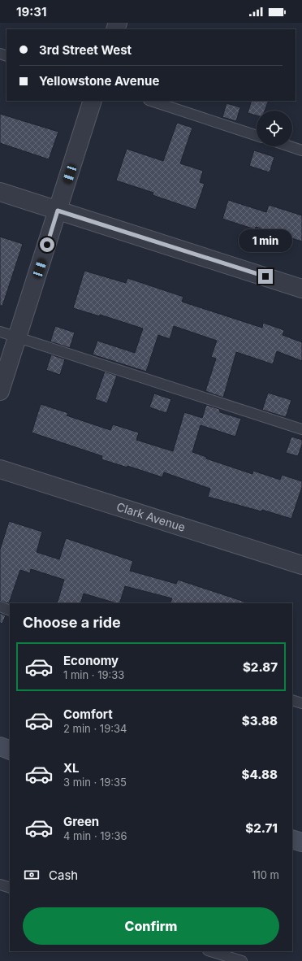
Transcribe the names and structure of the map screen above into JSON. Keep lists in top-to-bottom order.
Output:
{
  "streets": {
    "street": ["Clark Avenue"]
  },
  "page": {
    "status": "19:31",
    "banner": ["3rd Street West", "Yellowstone Avenue"],
    "bubble": "1 min",
    "heading": "Choose a ride",
    "list": [
      {
        "name": "Economy",
        "note": "1 min · 19:33",
        "value": "$2.87"
      },
      {
        "name": "Comfort",
        "note": "2 min · 19:34",
        "value": "$3.88"
      },
      {
        "name": "XL",
        "note": "3 min · 19:35",
        "value": "$4.88"
      },
      {
        "name": "Green",
        "note": "4 min · 19:36",
        "value": "$2.71"
      }
    ],
    "pay": ["Cash", "110 m"],
    "buttons": "Confirm"
  }
}
